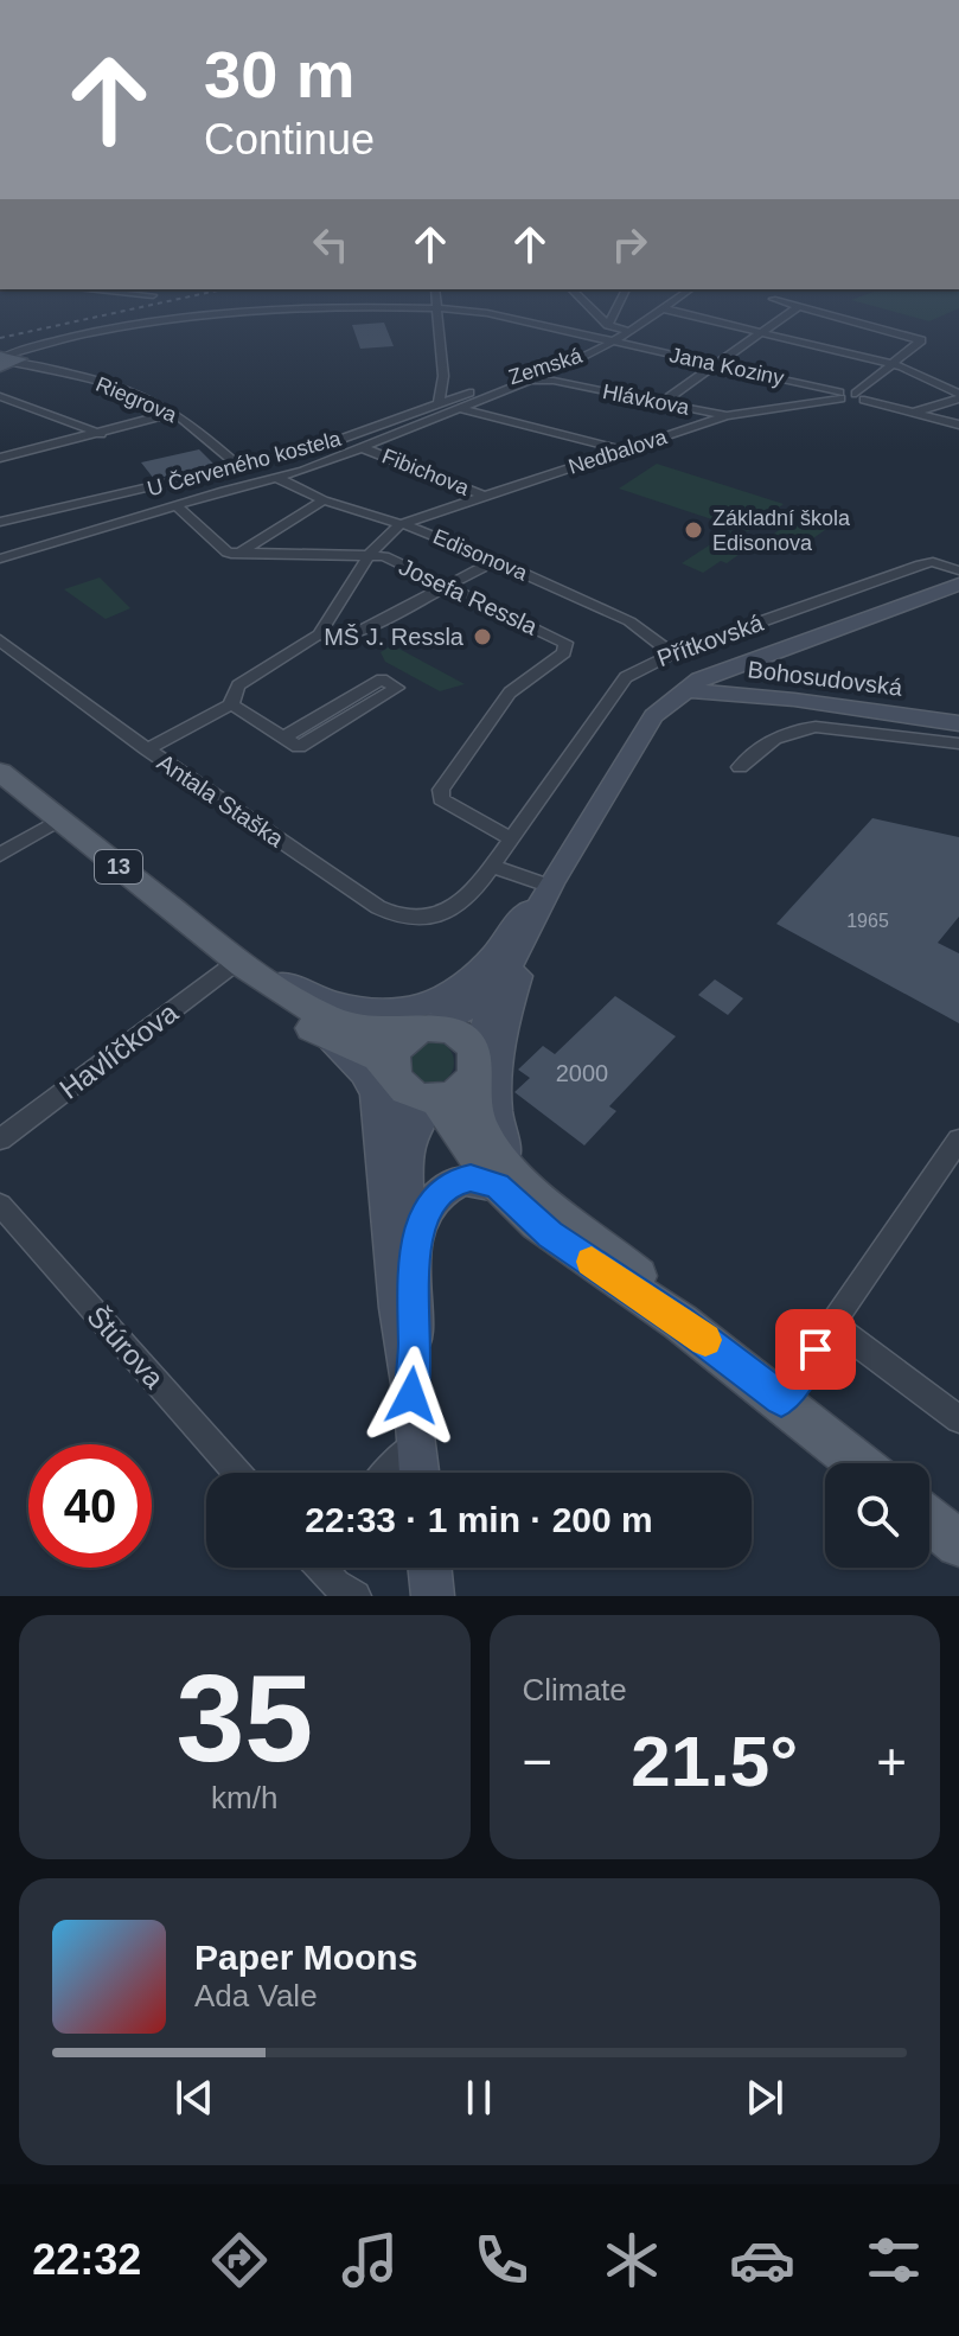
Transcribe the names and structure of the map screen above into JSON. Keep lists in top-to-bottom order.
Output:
{
  "streets": {
    "main road": ["13"],
    "street": [
      "Zemská",
      "Jana Koziny",
      "Riegrova",
      "Hlávkova",
      "Nedbalova",
      "U Červeného kostela",
      "Fibichova",
      "Edisonova",
      "Josefa Ressla",
      "Přítkovská",
      "Bohosudovská",
      "Antala Staška",
      "Havlíčkova",
      "Štúrova"
    ]
  },
  "crossings": [
    ["Zemská", "Jana Koziny"],
    ["Zemská", "U Červeného kostela"],
    ["Jana Koziny", "Nedbalova"],
    ["Riegrova", "U Červeného kostela"],
    ["Hlávkova", "Nedbalova"],
    ["Hlávkova", "U Červeného kostela"],
    ["Nedbalova", "Fibichova"],
    ["Nedbalova", "Edisonova"],
    ["U Červeného kostela", "Fibichova"],
    ["U Červeného kostela", "Edisonova"],
    ["Edisonova", "Přítkovská"],
    ["Josefa Ressla", "Přítkovská"],
    ["Přítkovská", "Bohosudovská"],
    ["Přítkovská", "Antala Staška"],
    ["Přítkovská", "13"],
    ["13", "Havlíčkova"]
  ],
  "places": ["Základní škola Edisonova", "MŠ J. Ressla"],
  "house_numbers": ["1965", "2000"],
  "page": {
    "turn": ["30 m", "Continue"],
    "limit": "40",
    "trip": "22:33 · 1 min · 200 m",
    "tile": [
      ["35", "km/h"],
      "Climate"
    ],
    "heat": ["−", "21.5°", "+"],
    "song": ["Paper Moons", "Ada Vale"],
    "tabs": "22:32"
  }
}
